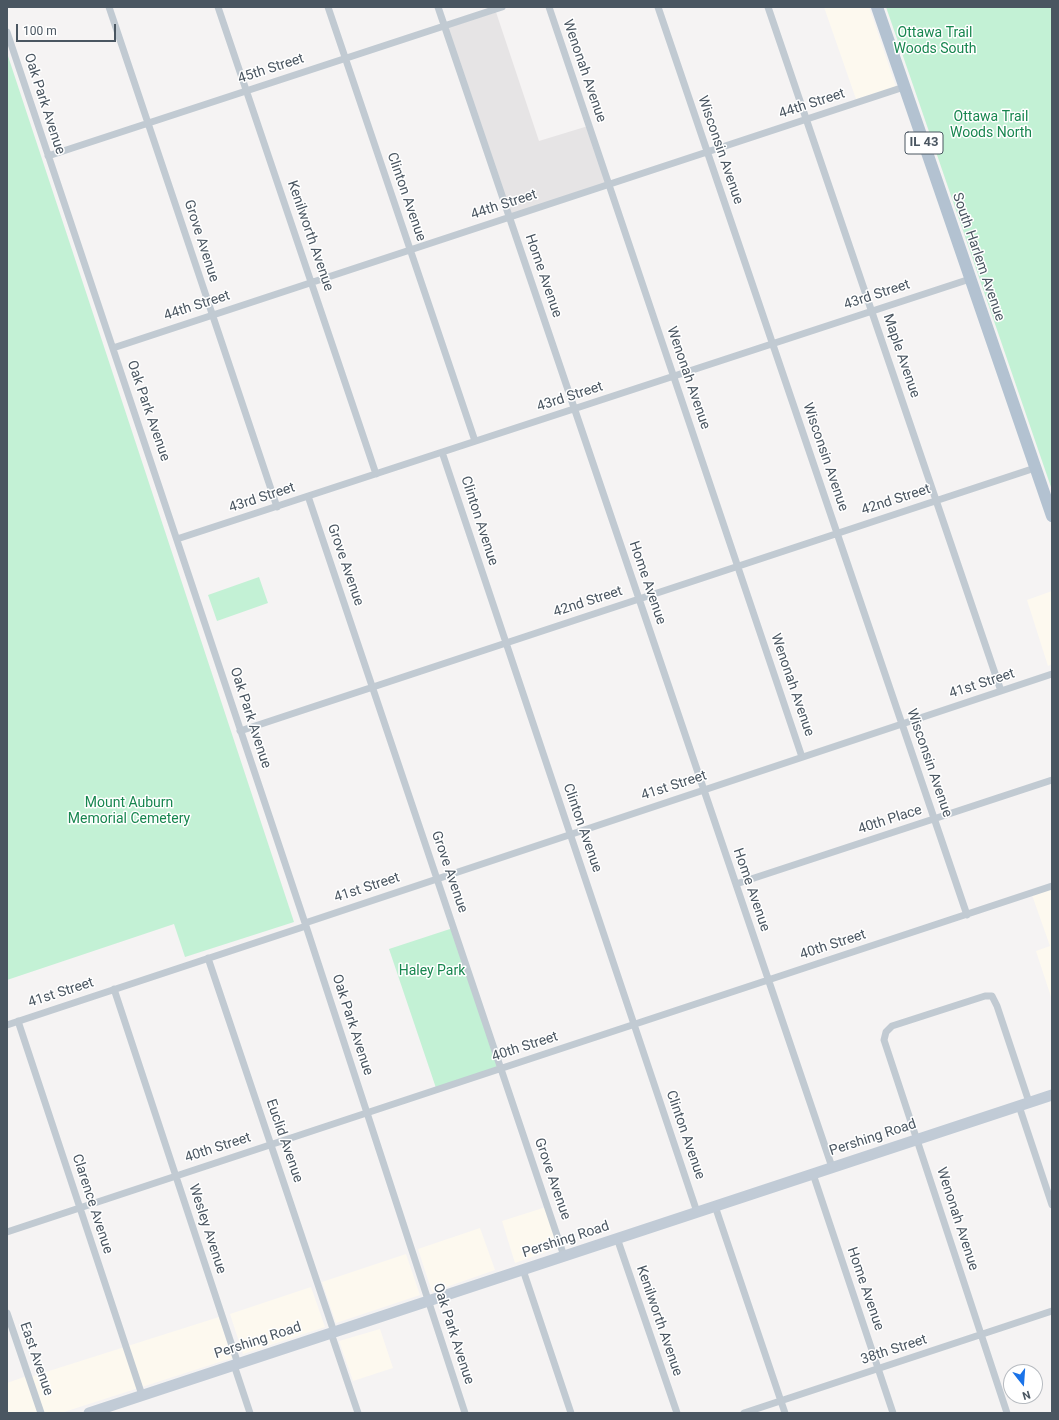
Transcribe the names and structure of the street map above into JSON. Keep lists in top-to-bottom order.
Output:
{
  "streets": {
    "main road": ["IL 43", "South Harlem Avenue", "Pershing Road"],
    "street": [
      "45th Street",
      "Wenonah Avenue",
      "Oak Park Avenue",
      "44th Street",
      "Wisconsin Avenue",
      "Clinton Avenue",
      "Kenilworth Avenue",
      "Grove Avenue",
      "Home Avenue",
      "43rd Street",
      "Maple Avenue",
      "42nd Street",
      "41st Street",
      "40th Place",
      "40th Street",
      "Euclid Avenue",
      "Clarence Avenue",
      "Wesley Avenue",
      "38th Street",
      "East Avenue"
    ]
  },
  "crossings": [
    ["45th Street", "Oak Park Avenue"],
    ["45th Street", "Clinton Avenue"],
    ["45th Street", "Kenilworth Avenue"],
    ["45th Street", "Grove Avenue"],
    ["45th Street", "Home Avenue"],
    ["Wenonah Avenue", "44th Street"],
    ["Wenonah Avenue", "43rd Street"],
    ["Wenonah Avenue", "42nd Street"],
    ["Wenonah Avenue", "41st Street"],
    ["Wenonah Avenue", "Pershing Road"],
    ["Wenonah Avenue", "38th Street"],
    ["Oak Park Avenue", "44th Street"],
    ["Oak Park Avenue", "43rd Street"],
    ["Oak Park Avenue", "42nd Street"],
    ["Oak Park Avenue", "41st Street"],
    ["Oak Park Avenue", "40th Street"],
    ["Oak Park Avenue", "Pershing Road"],
    ["44th Street", "Wisconsin Avenue"],
    ["44th Street", "Clinton Avenue"],
    ["44th Street", "Kenilworth Avenue"],
    ["44th Street", "Grove Avenue"],
    ["44th Street", "South Harlem Avenue"],
    ["44th Street", "Home Avenue"],
    ["44th Street", "Maple Avenue"],
    ["Wisconsin Avenue", "43rd Street"],
    ["Wisconsin Avenue", "42nd Street"],
    ["Wisconsin Avenue", "41st Street"],
    ["Wisconsin Avenue", "40th Place"],
    ["Wisconsin Avenue", "40th Street"],
    ["Clinton Avenue", "43rd Street"],
    ["Clinton Avenue", "42nd Street"],
    ["Clinton Avenue", "41st Street"],
    ["Clinton Avenue", "40th Street"],
    ["Clinton Avenue", "Pershing Road"],
    ["Kenilworth Avenue", "43rd Street"],
    ["Kenilworth Avenue", "Pershing Road"],
    ["Grove Avenue", "43rd Street"],
    ["Grove Avenue", "42nd Street"],
    ["Grove Avenue", "41st Street"],
    ["Grove Avenue", "40th Street"],
    ["Grove Avenue", "Pershing Road"],
    ["South Harlem Avenue", "43rd Street"],
    ["South Harlem Avenue", "42nd Street"],
    ["Home Avenue", "43rd Street"],
    ["Home Avenue", "42nd Street"],
    ["Home Avenue", "41st Street"],
    ["Home Avenue", "40th Place"],
    ["Home Avenue", "40th Street"],
    ["Home Avenue", "Pershing Road"],
    ["Home Avenue", "38th Street"],
    ["43rd Street", "Maple Avenue"],
    ["Maple Avenue", "42nd Street"],
    ["Maple Avenue", "41st Street"],
    ["41st Street", "Euclid Avenue"],
    ["41st Street", "Clarence Avenue"],
    ["41st Street", "Wesley Avenue"],
    ["40th Street", "Euclid Avenue"],
    ["40th Street", "Clarence Avenue"],
    ["40th Street", "Wesley Avenue"],
    ["Pershing Road", "Euclid Avenue"],
    ["Pershing Road", "Clarence Avenue"],
    ["Pershing Road", "Wesley Avenue"]
  ],
  "parks": [
    "Ottawa Trail Woods South",
    "Ottawa Trail Woods North",
    "Mount Auburn Memorial Cemetery",
    "Haley Park"
  ],
  "scale_bar": "100 m",
  "north": "bottom"
}
